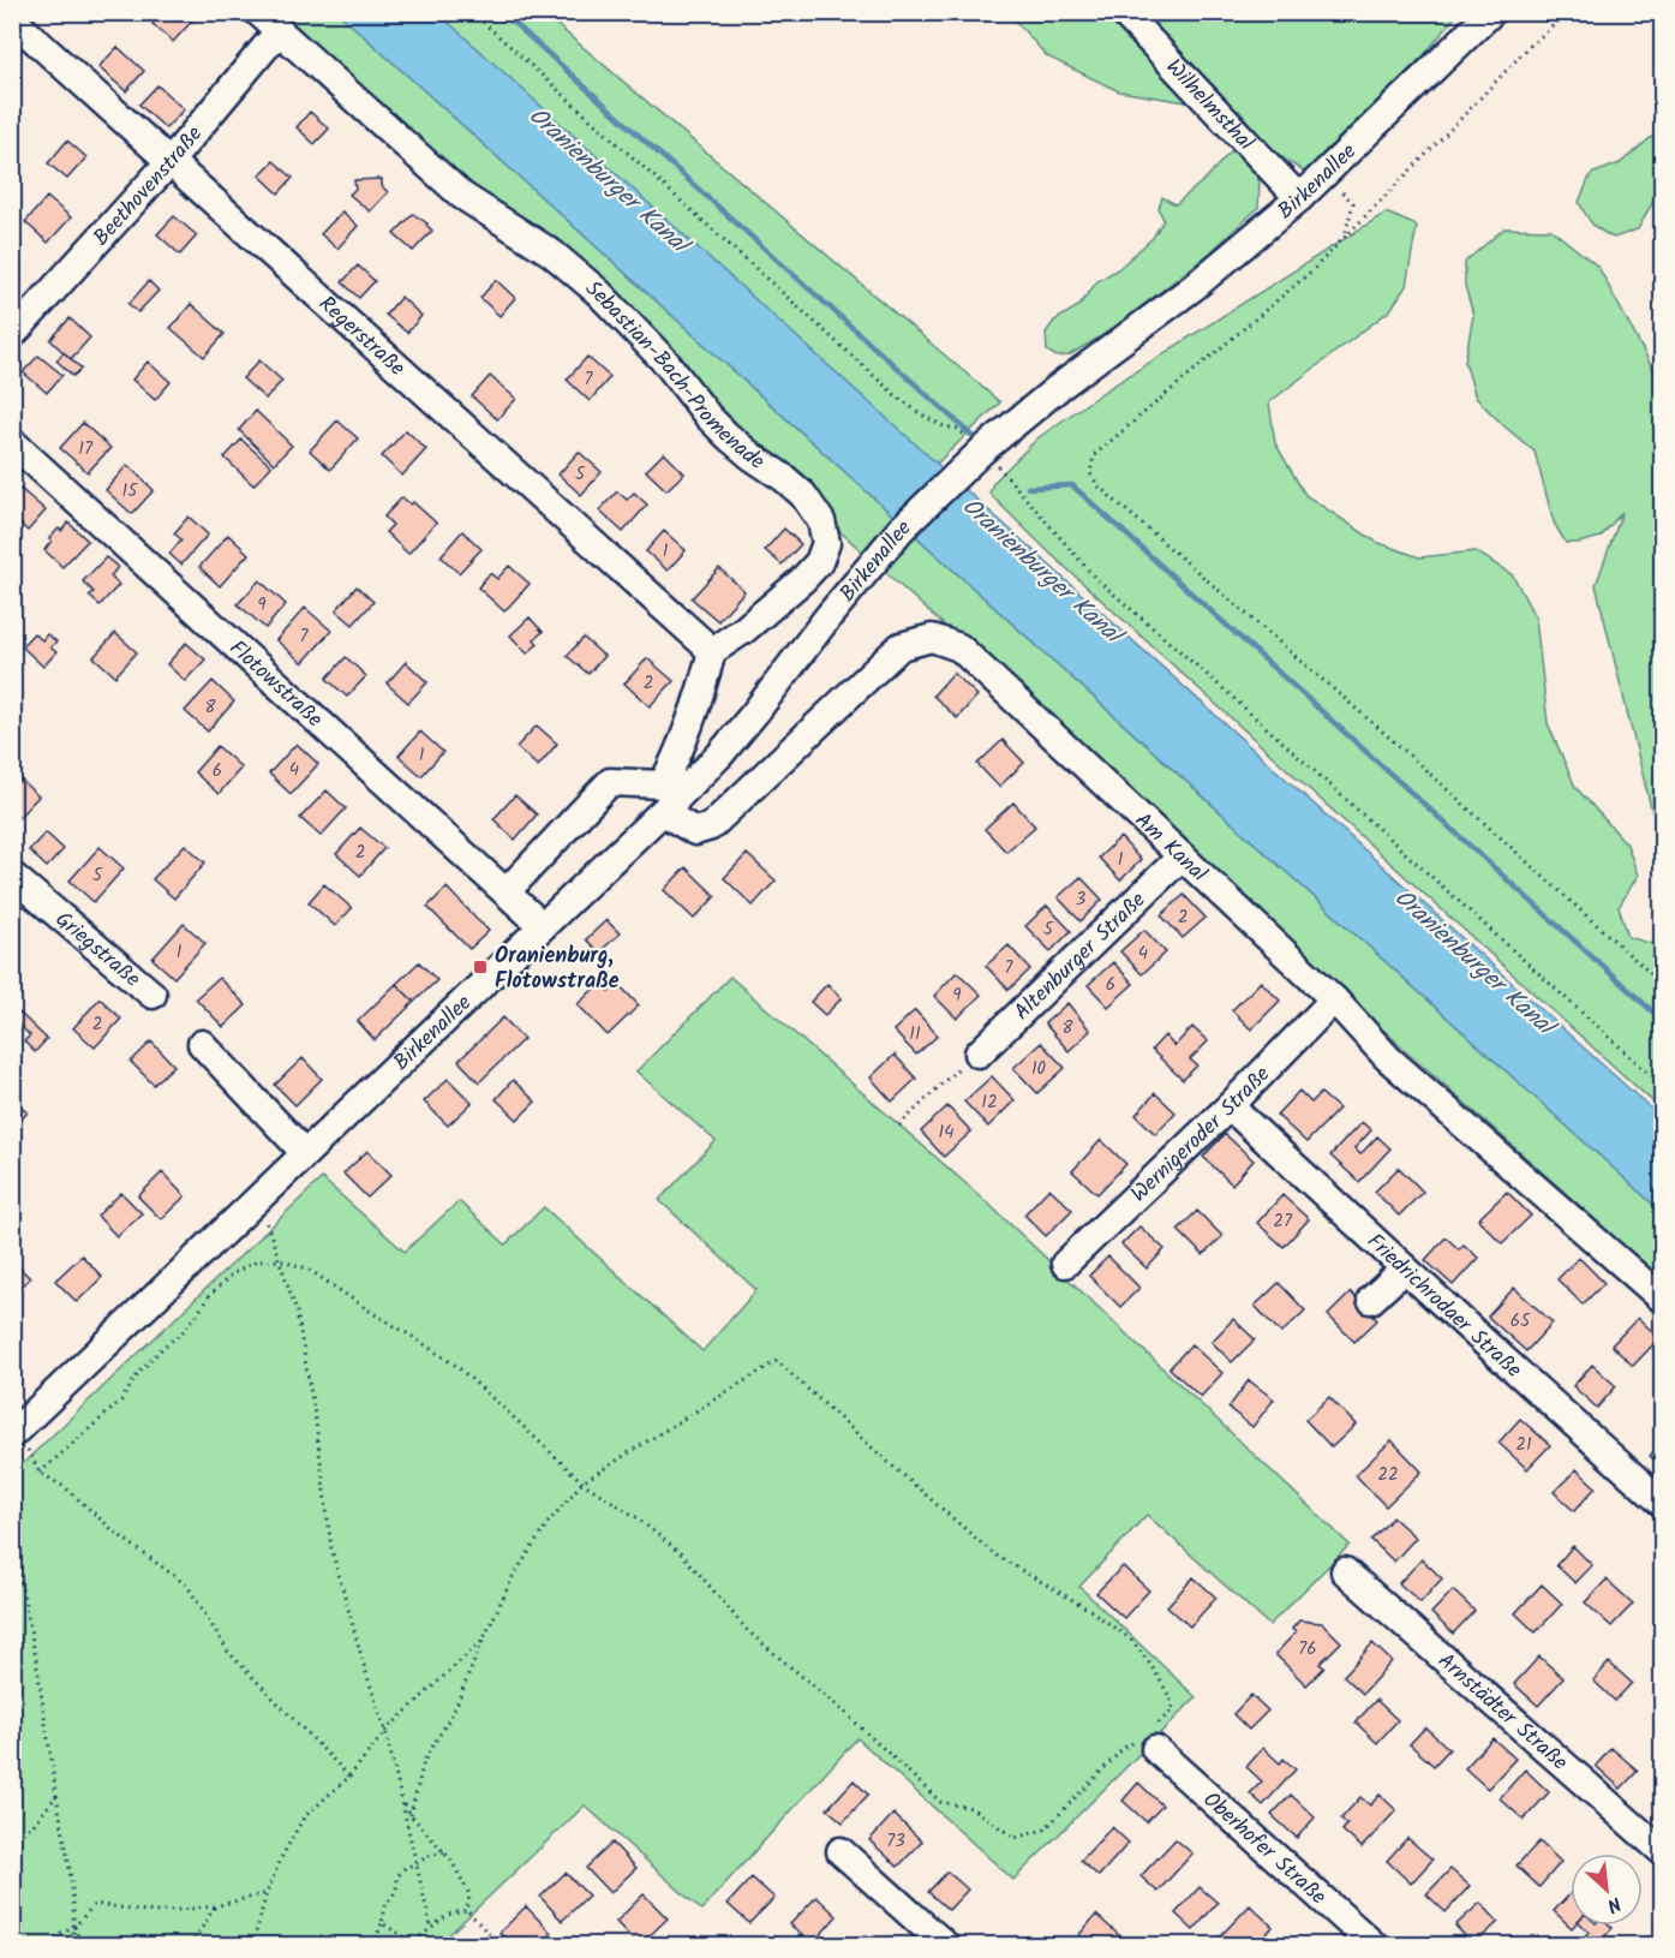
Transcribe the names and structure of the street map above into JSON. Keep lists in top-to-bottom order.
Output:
{
  "streets": {
    "street": [
      "Wilhelmsthal",
      "Birkenallee",
      "Beethovenstraße",
      "Regerstraße",
      "Sebastian-Bach-Promenade",
      "Flotowstraße",
      "Am Kanal",
      "Griegstraße",
      "Altenburger Straße",
      "Wernigeroder Straße",
      "Friedrichrodaer Straße",
      "Arnstädter Straße",
      "Oberhofer Straße"
    ]
  },
  "crossings": [
    ["Wilhelmsthal", "Birkenallee"],
    ["Birkenallee", "Flotowstraße"],
    ["Birkenallee", "Am Kanal"],
    ["Beethovenstraße", "Regerstraße"],
    ["Beethovenstraße", "Sebastian-Bach-Promenade"],
    ["Regerstraße", "Sebastian-Bach-Promenade"],
    ["Am Kanal", "Altenburger Straße"],
    ["Am Kanal", "Wernigeroder Straße"],
    ["Wernigeroder Straße", "Friedrichrodaer Straße"]
  ],
  "water": ["Oranienburger Kanal"],
  "places": {
    "transit": ["Oranienburg, Flotowstraße"]
  },
  "house_numbers": [
    "7",
    "17",
    "5",
    "15",
    "1",
    "9",
    "7",
    "2",
    "8",
    "1",
    "4",
    "6",
    "2",
    "1",
    "5",
    "3",
    "2",
    "5",
    "1",
    "4",
    "7",
    "6",
    "9",
    "2",
    "8",
    "11",
    "10",
    "12",
    "14",
    "27",
    "65",
    "21",
    "22",
    "76",
    "73"
  ],
  "north": "bottom right"
}
